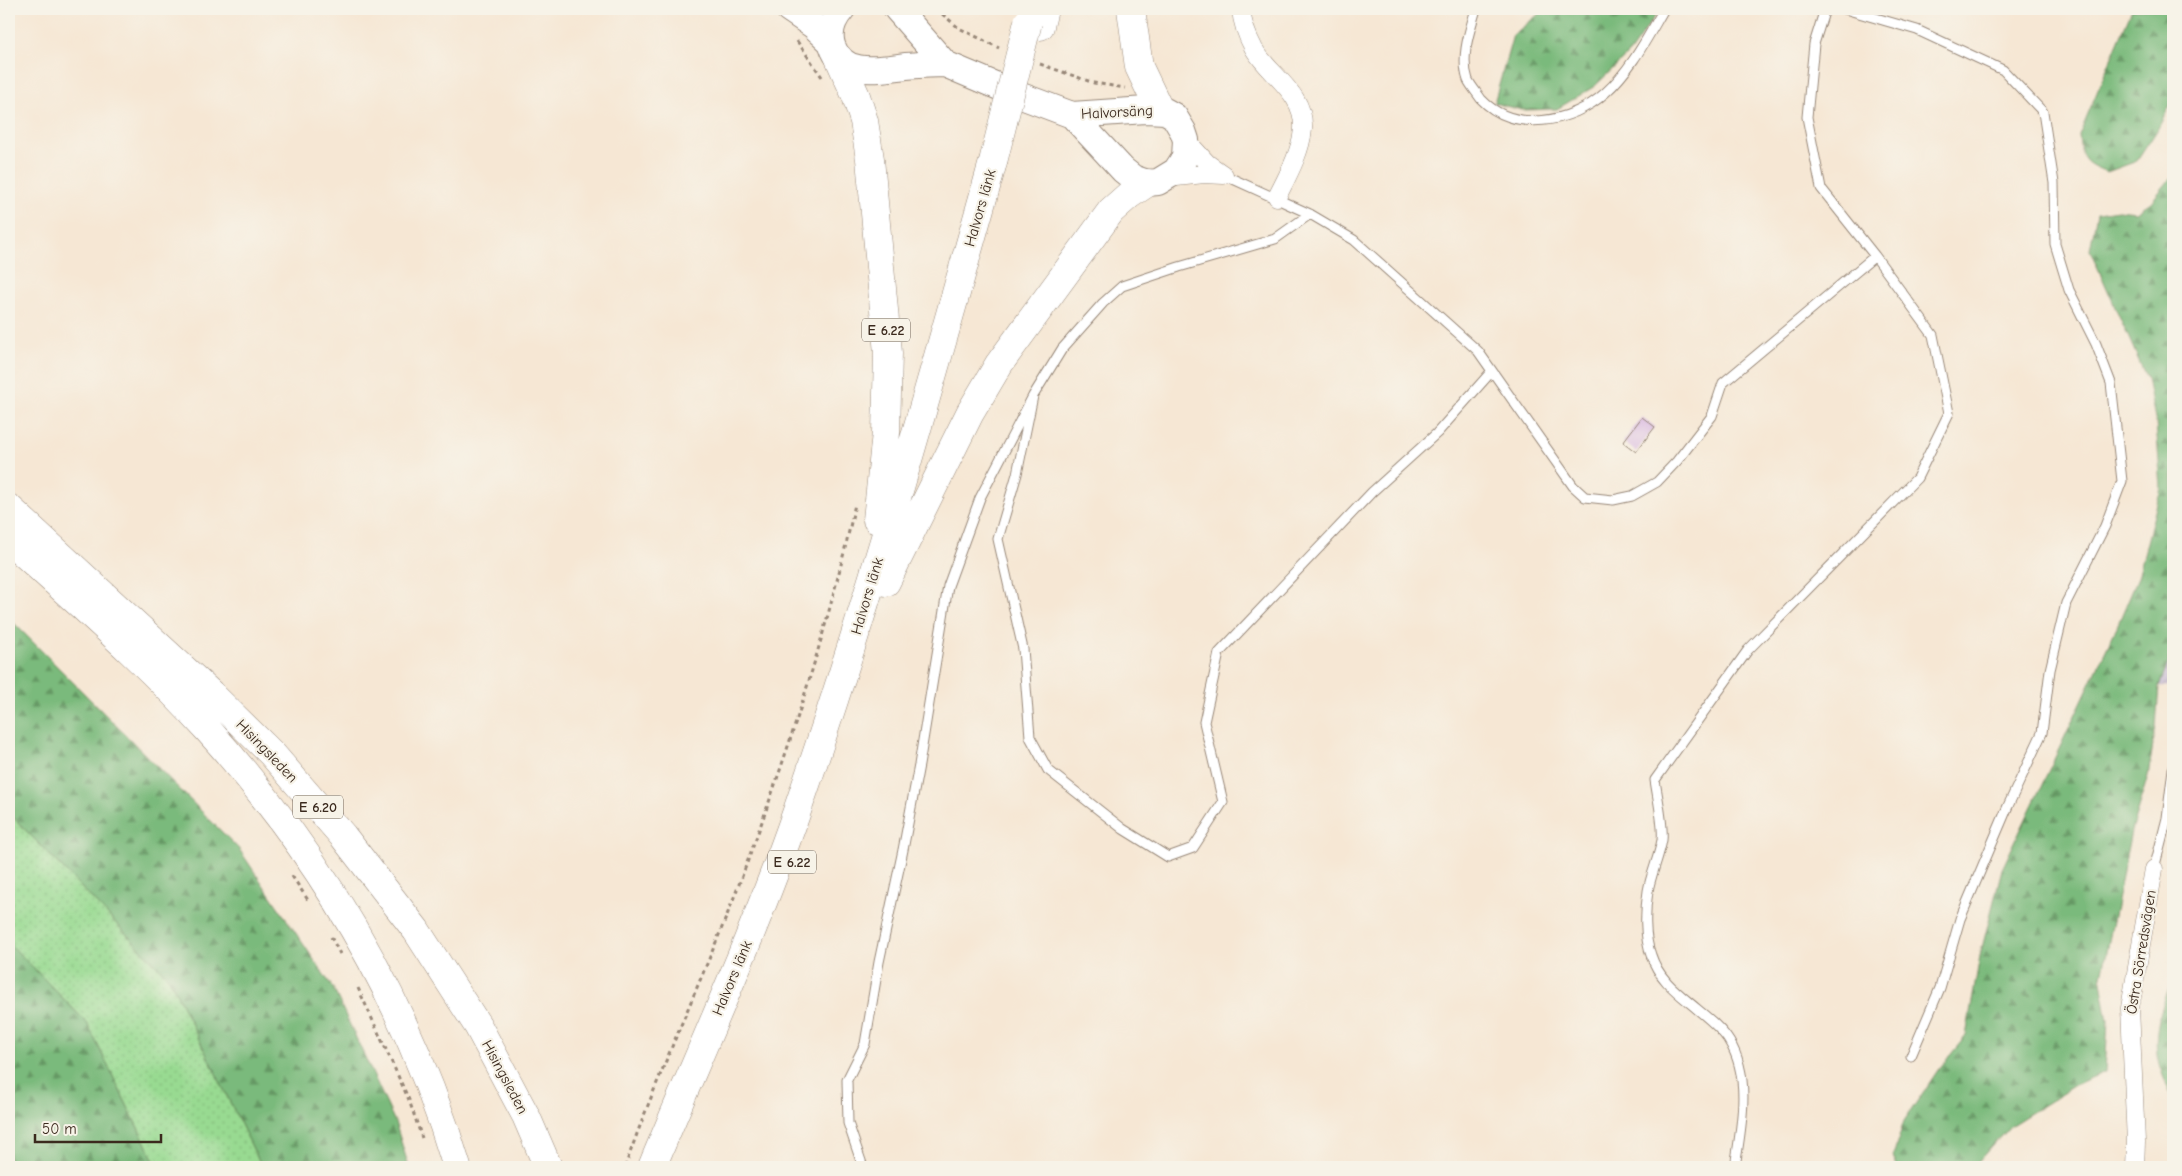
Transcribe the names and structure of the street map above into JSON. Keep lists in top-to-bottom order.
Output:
{
  "streets": {
    "highway": [
      "Halvors länk",
      "E 6.22",
      "Hisingsleden",
      "E 6.20"
    ],
    "street": ["Halvorsäng", "Östra Sörredsvägen"]
  },
  "crossings": [
    ["Halvorsäng", "E 6.22"],
    ["Halvors länk", "E 6.22"]
  ],
  "scale_bar": "50 m"
}
